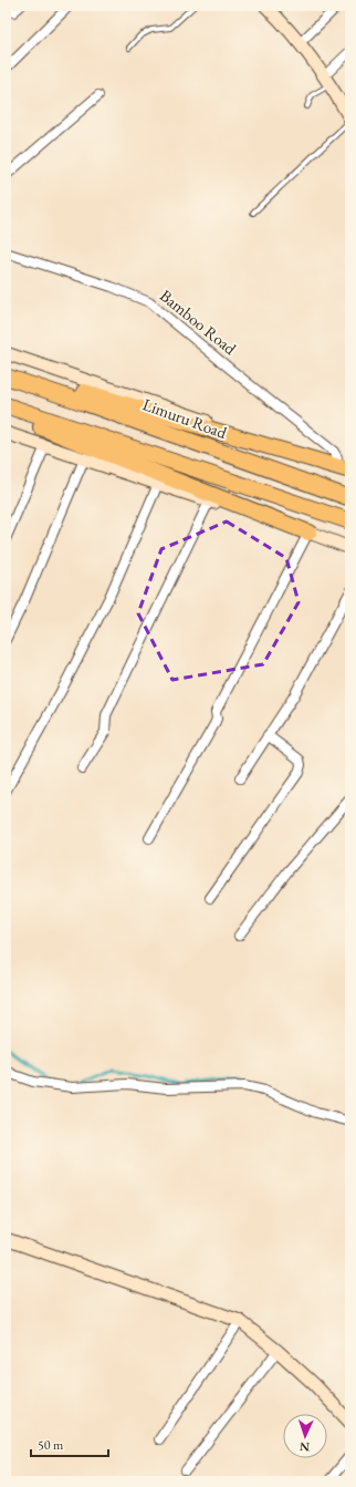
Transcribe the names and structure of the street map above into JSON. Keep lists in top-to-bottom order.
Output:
{
  "streets": {
    "highway": ["Limuru Road"],
    "street": ["Bamboo Road"]
  },
  "scale_bar": "50 m",
  "north": "bottom"
}
